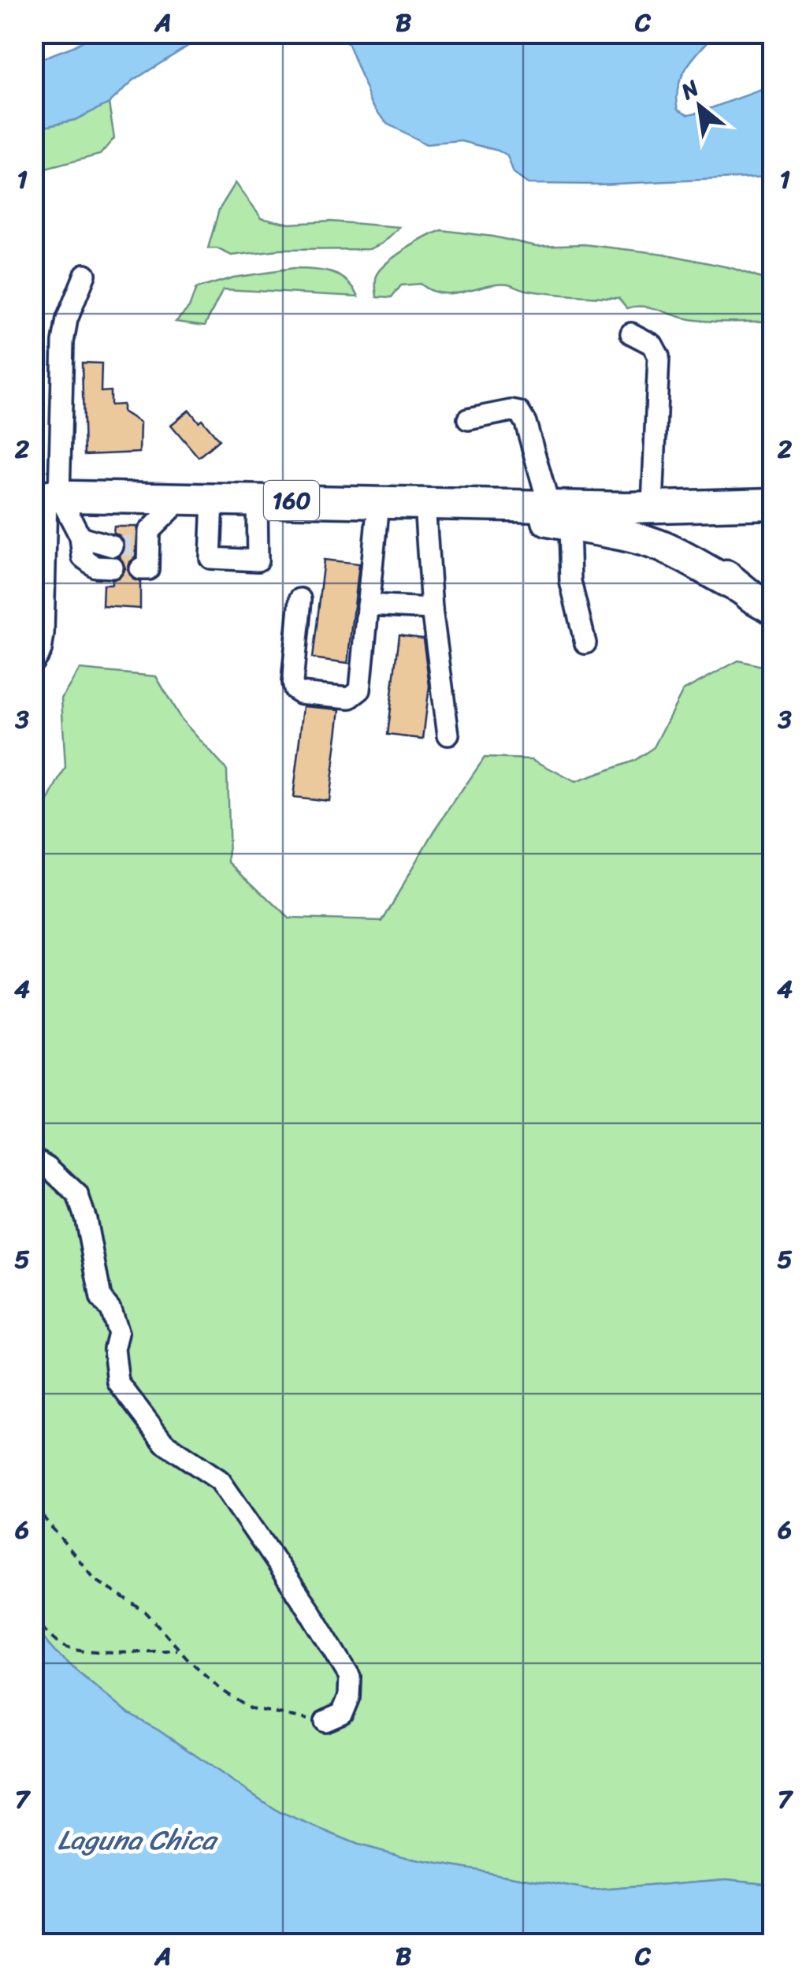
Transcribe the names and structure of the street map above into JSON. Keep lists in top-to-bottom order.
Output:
{
  "streets": {
    "highway": ["160"]
  },
  "water": ["Laguna Chica"],
  "north": "top left",
  "grid": {
    "columns": ["A", "B", "C"],
    "rows": [
      "1",
      "2",
      "3",
      "4",
      "5",
      "6",
      "7"
    ]
  }
}
